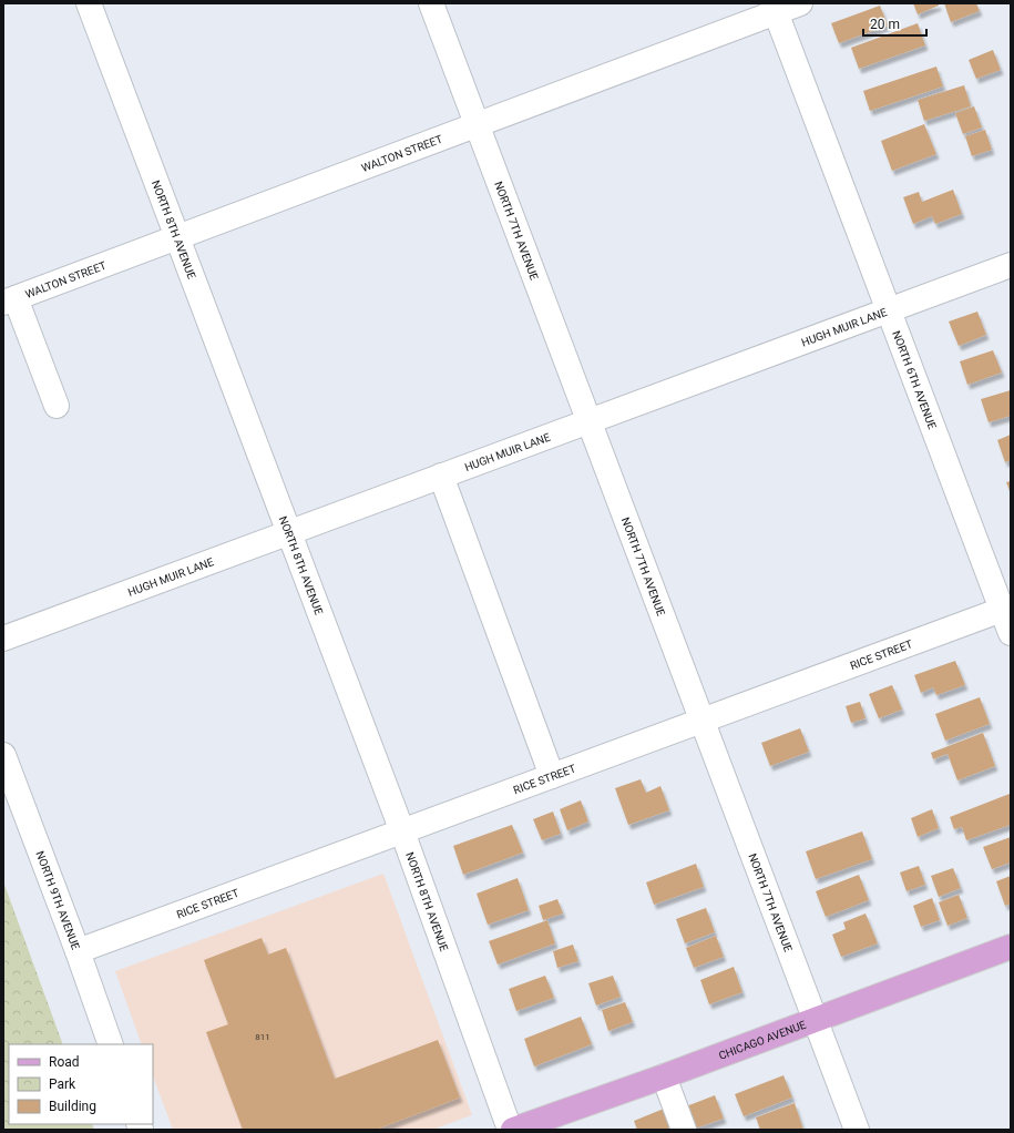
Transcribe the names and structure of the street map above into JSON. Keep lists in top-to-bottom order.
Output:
{
  "streets": {
    "main road": ["CHICAGO AVENUE"],
    "street": [
      "WALTON STREET",
      "NORTH 8TH AVENUE",
      "NORTH 7TH AVENUE",
      "HUGH MUIR LANE",
      "NORTH 6TH AVENUE",
      "RICE STREET",
      "NORTH 9TH AVENUE"
    ]
  },
  "crossings": [
    ["WALTON STREET", "NORTH 8TH AVENUE"],
    ["WALTON STREET", "NORTH 7TH AVENUE"],
    ["WALTON STREET", "NORTH 6TH AVENUE"],
    ["NORTH 8TH AVENUE", "HUGH MUIR LANE"],
    ["NORTH 8TH AVENUE", "RICE STREET"],
    ["NORTH 8TH AVENUE", "CHICAGO AVENUE"],
    ["NORTH 7TH AVENUE", "HUGH MUIR LANE"],
    ["NORTH 7TH AVENUE", "RICE STREET"],
    ["NORTH 7TH AVENUE", "CHICAGO AVENUE"],
    ["HUGH MUIR LANE", "NORTH 6TH AVENUE"],
    ["NORTH 6TH AVENUE", "RICE STREET"],
    ["RICE STREET", "NORTH 9TH AVENUE"]
  ],
  "house_numbers": ["811"],
  "legend": ["Road", "Park", "Building"],
  "scale_bar": "20 m"
}
